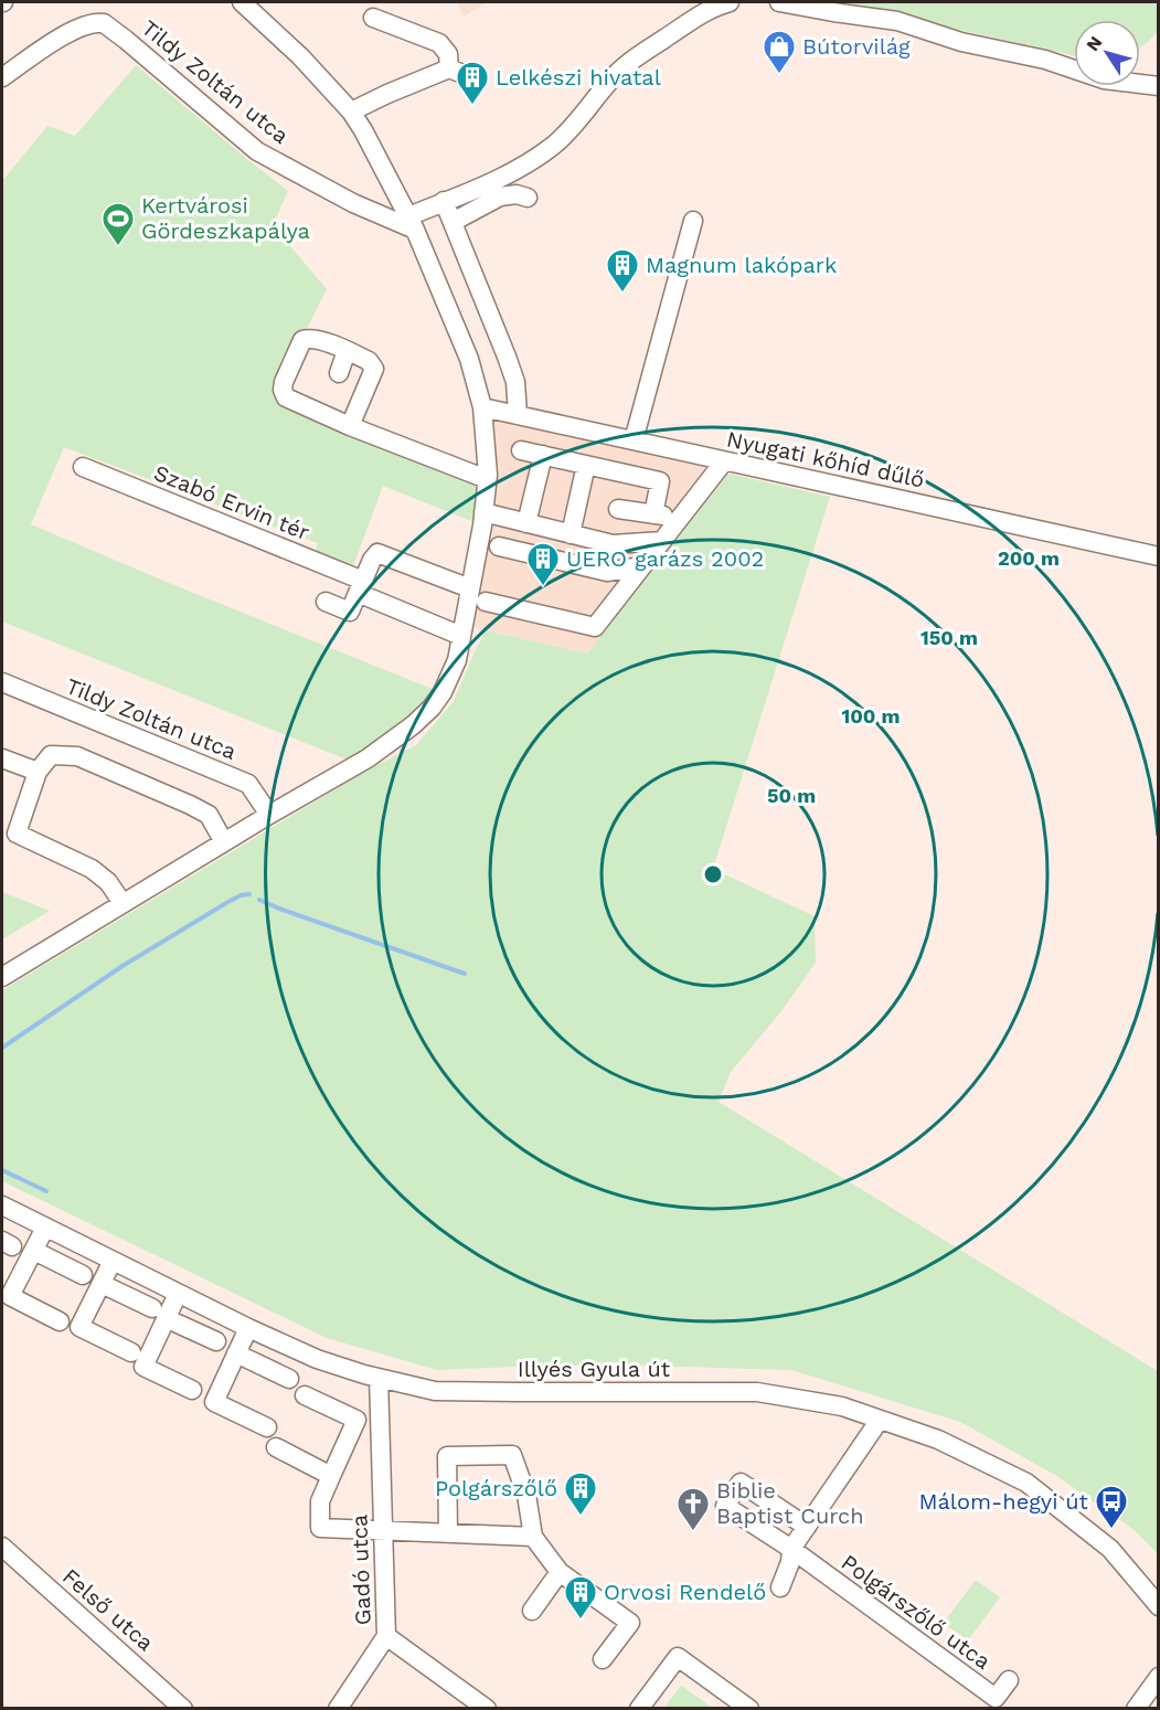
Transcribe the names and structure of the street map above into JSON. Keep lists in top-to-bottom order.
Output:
{
  "streets": {
    "street": [
      "Tildy Zoltán utca",
      "Nyugati kőhíd dűlő",
      "Szabó Ervin tér",
      "Illyés Gyula út",
      "Gadó utca",
      "Felső utca",
      "Polgárszőlő utca"
    ]
  },
  "crossings": [
    ["Illyés Gyula út", "Gadó utca"]
  ],
  "places": {
    "shop": ["Bútorvilág"],
    "building": [
      "Lelkészi hivatal",
      "Magnum lakópark",
      "UERO garázs 2002",
      "Polgárszőlő",
      "Orvosi Rendelő"
    ],
    "sports": ["Kertvárosi Gördeszkapálya"],
    "bus stop": ["Málom-hegyi út"],
    "church": ["Biblie Baptist Curch"]
  },
  "north": "top left",
  "rings": [
    "200 m",
    "150 m",
    "100 m",
    "50 m"
  ]
}
